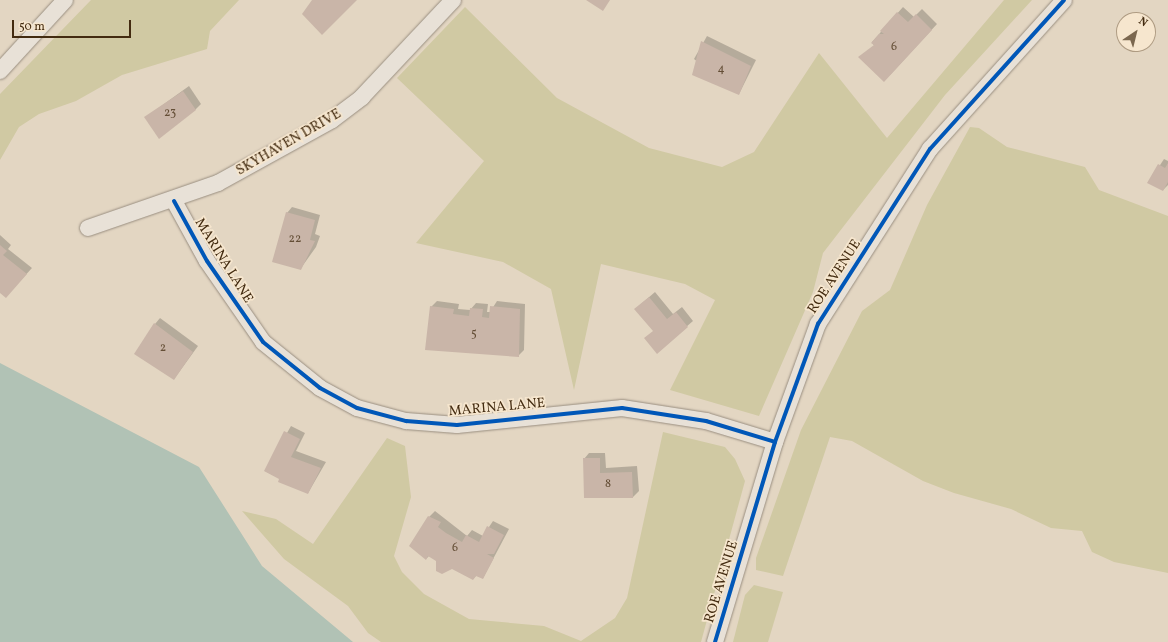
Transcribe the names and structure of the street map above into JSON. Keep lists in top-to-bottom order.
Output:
{
  "streets": {
    "street": ["SKYHAVEN DRIVE", "MARINA LANE", "ROE AVENUE"]
  },
  "crossings": [
    ["SKYHAVEN DRIVE", "MARINA LANE"],
    ["MARINA LANE", "ROE AVENUE"]
  ],
  "house_numbers": [
    "6",
    "4",
    "23",
    "22",
    "5",
    "2",
    "8",
    "6"
  ],
  "scale_bar": "50 m",
  "north": "top right"
}
